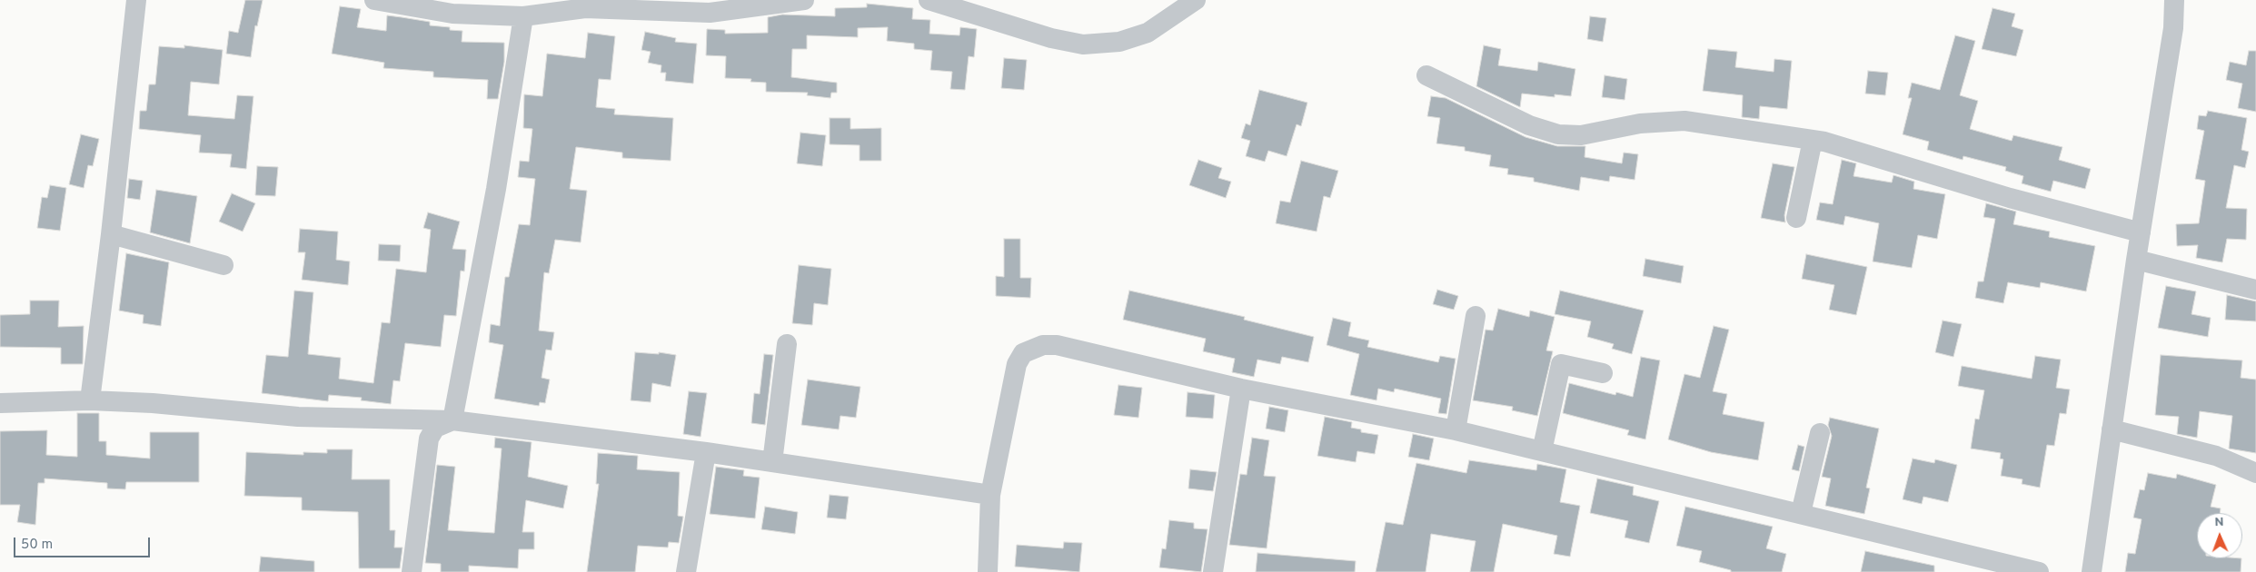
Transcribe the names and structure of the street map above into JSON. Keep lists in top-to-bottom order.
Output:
{
  "scale_bar": "50 m",
  "north": "top"
}
